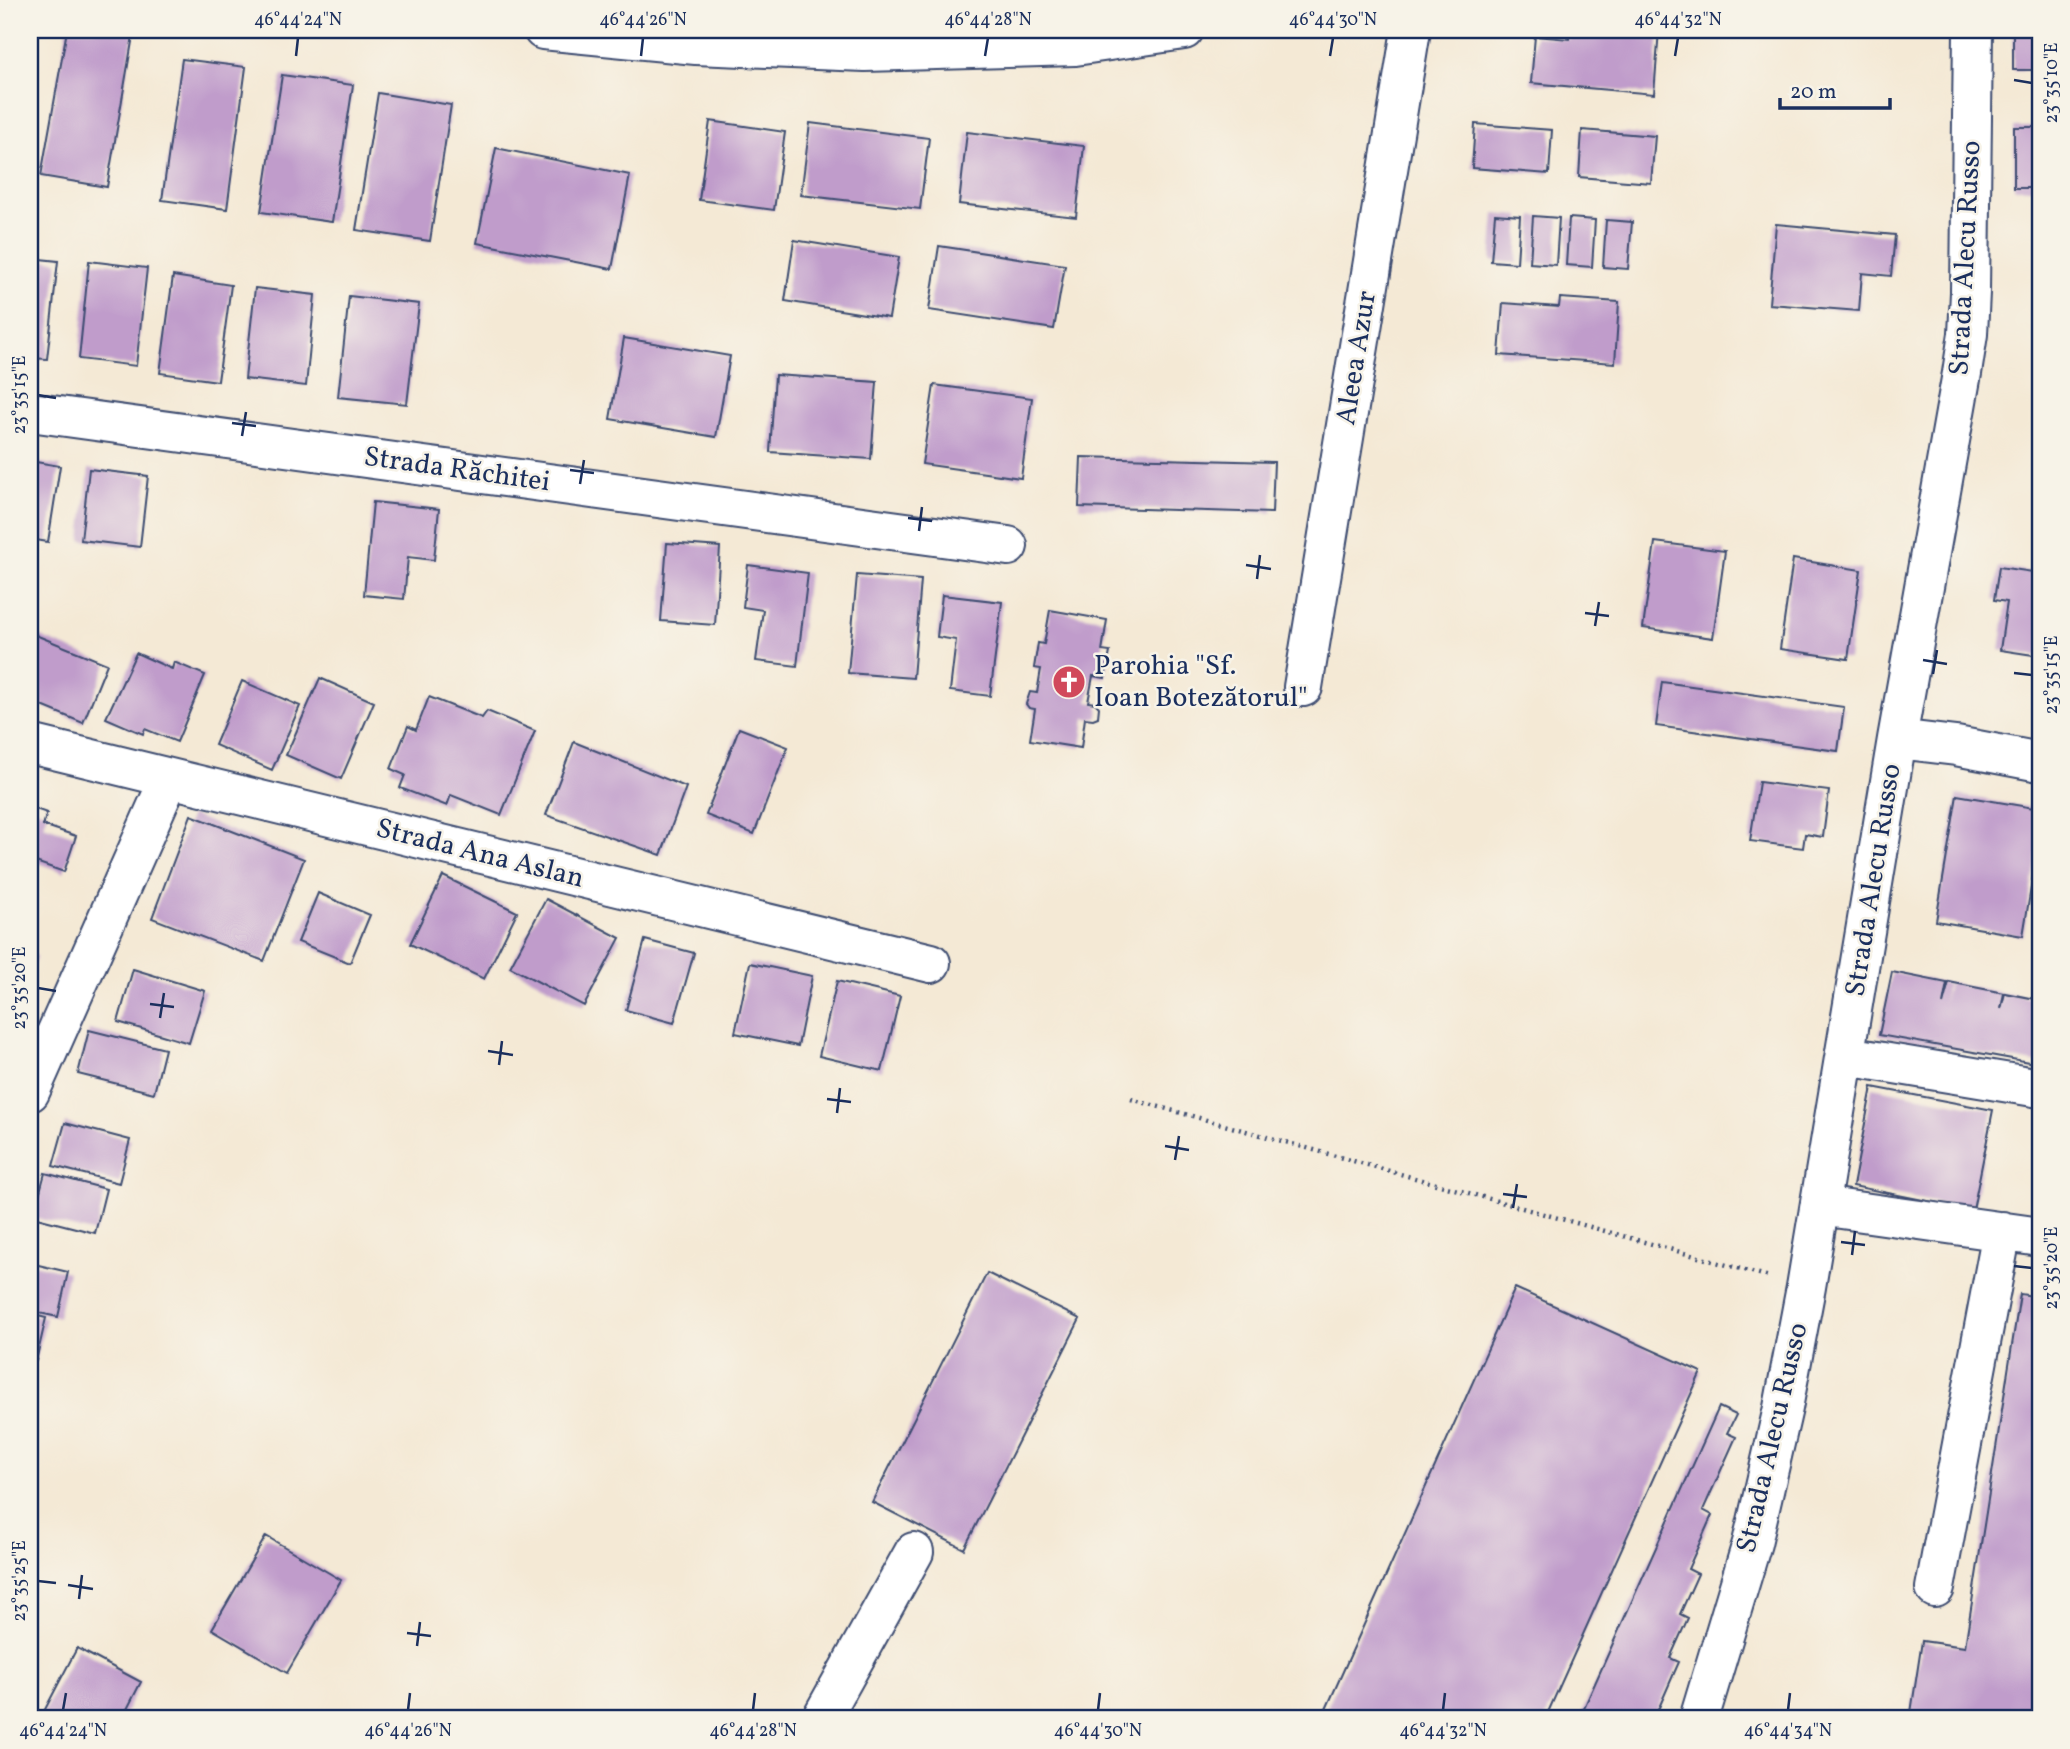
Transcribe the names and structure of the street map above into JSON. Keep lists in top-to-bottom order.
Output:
{
  "streets": {
    "street": [
      "Strada Alecu Russo",
      "Aleea Azur",
      "Strada Răchitei",
      "Strada Ana Aslan"
    ]
  },
  "places": {
    "church": ["Parohia \"Sf. Ioan Botezătorul\""]
  },
  "scale_bar": "20 m",
  "coordinates": [
    "46°44'24\"N",
    "46°44'26\"N",
    "46°44'28\"N",
    "46°44'30\"N",
    "46°44'32\"N",
    "23°35'10\"E",
    "23°35'15\"E",
    "23°35'20\"E",
    "23°35'25\"E",
    "46°44'34\"N"
  ]
}
